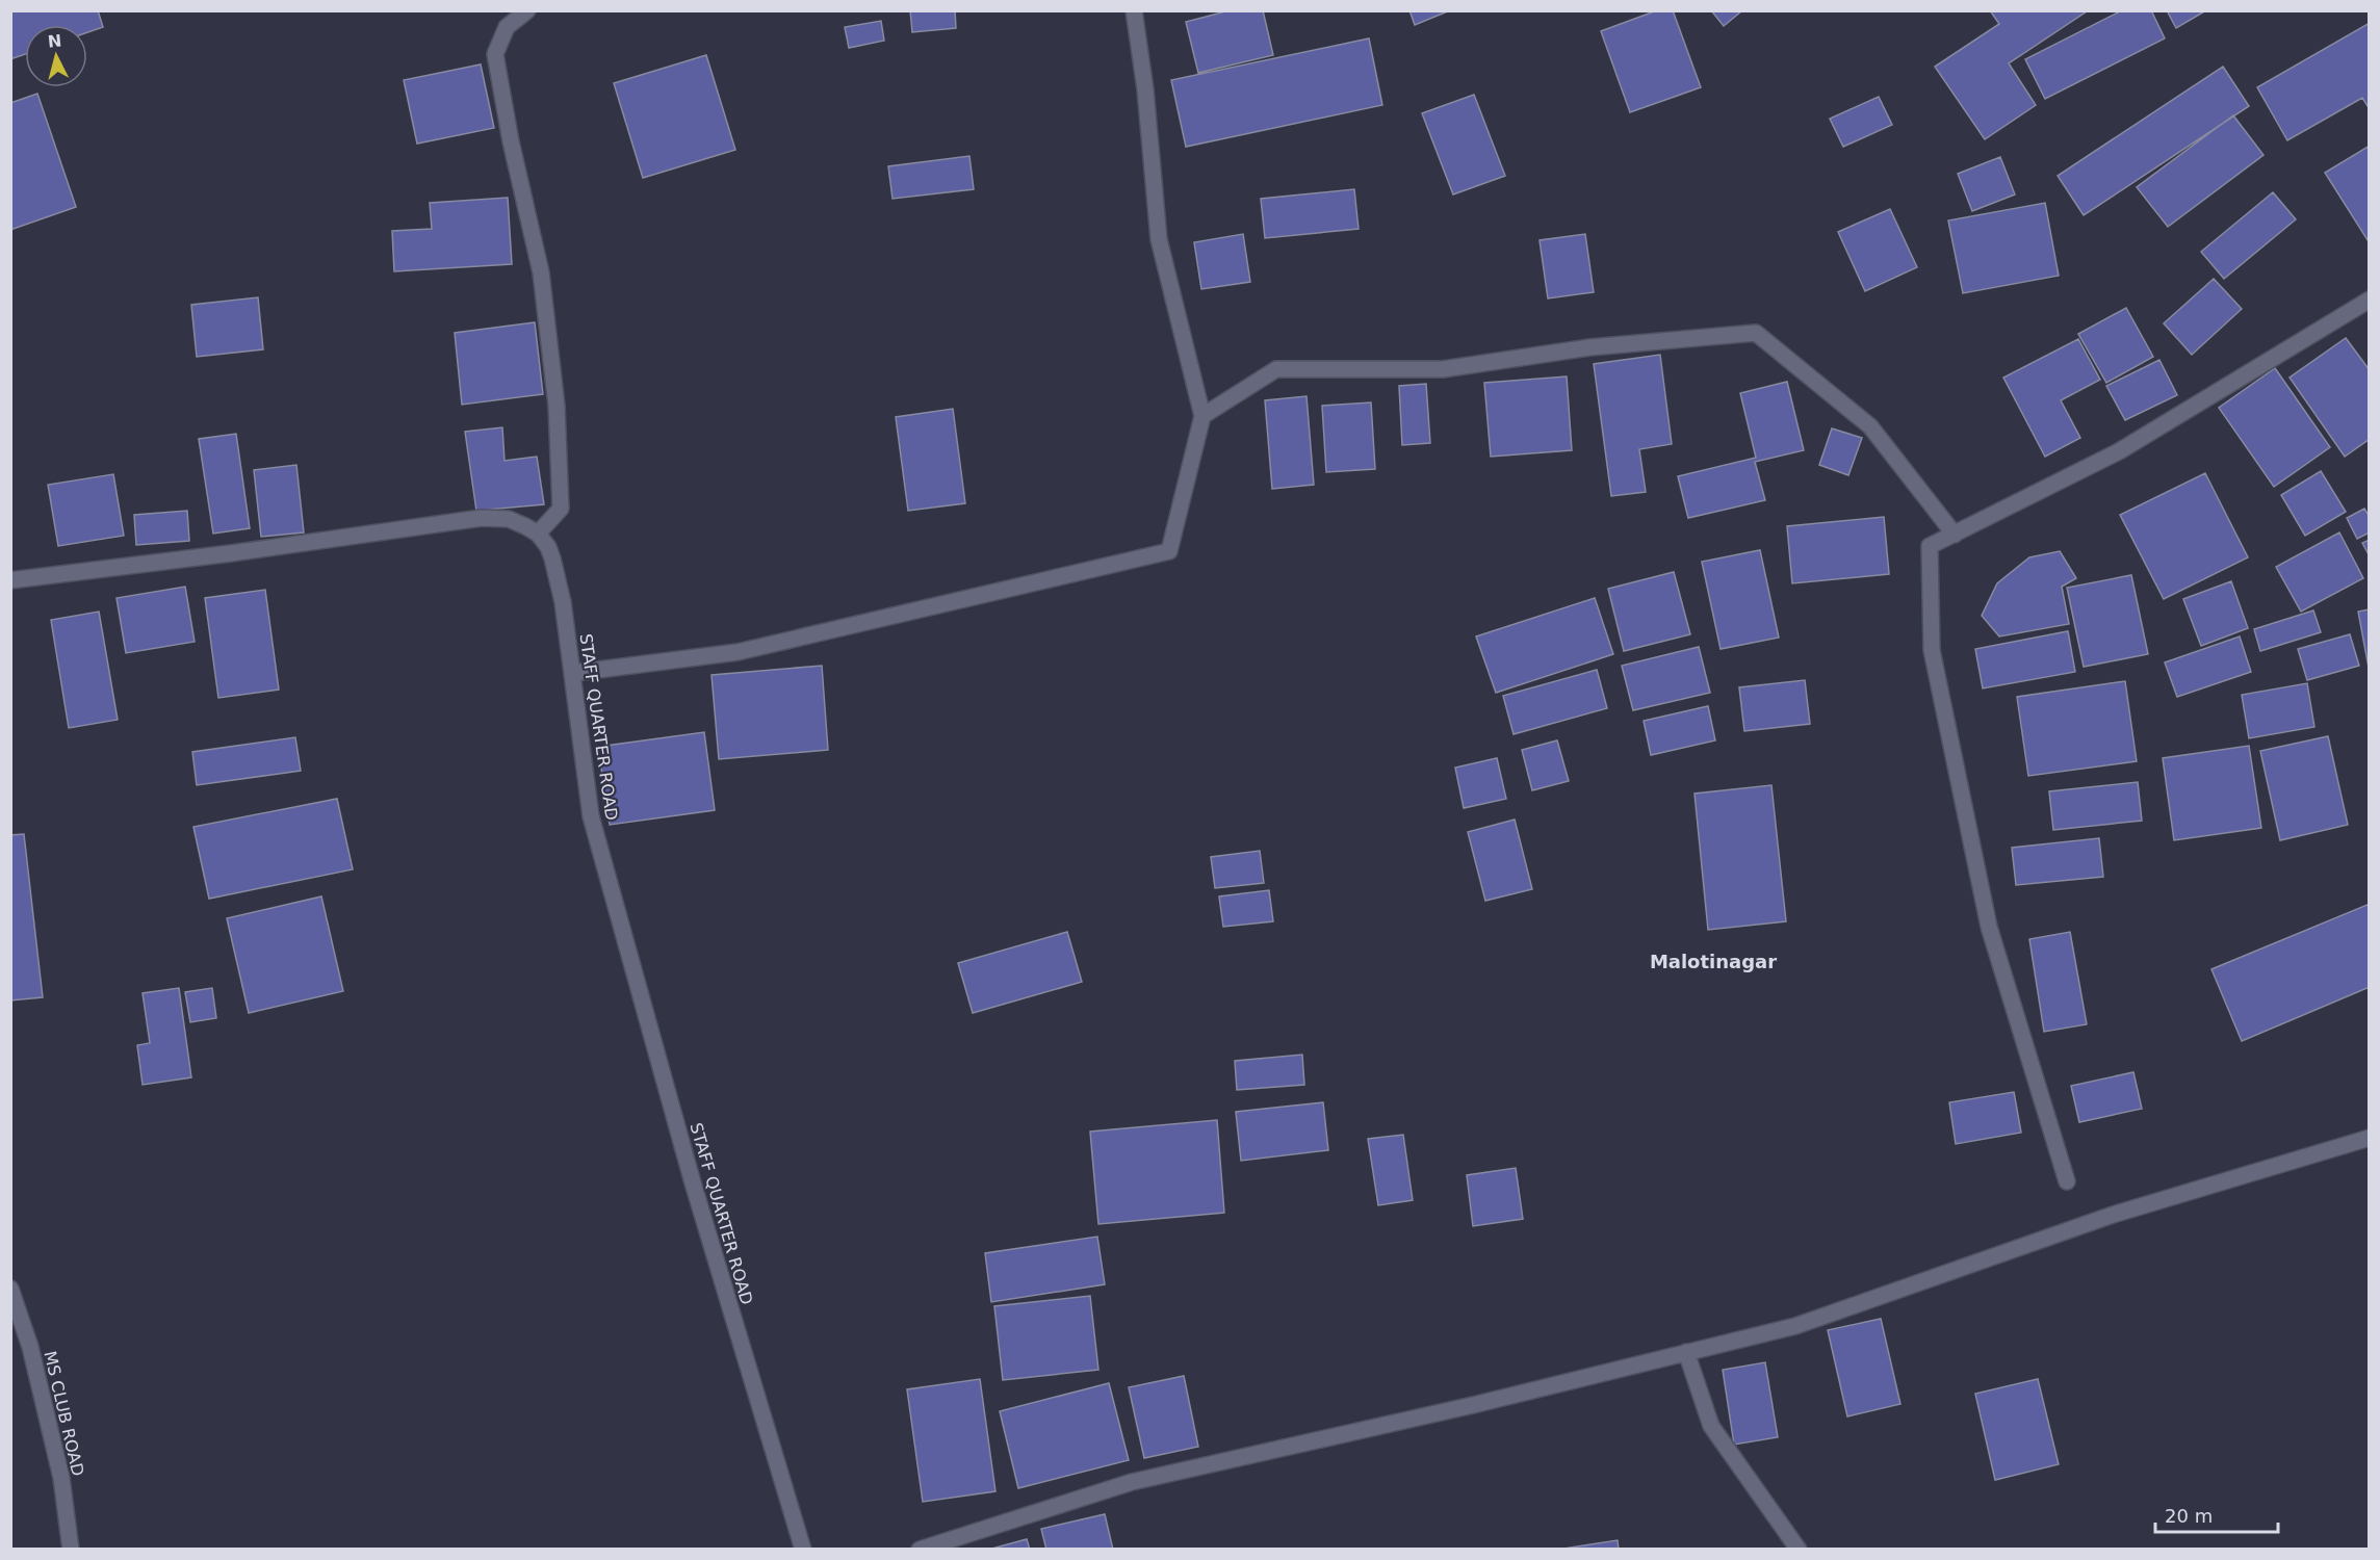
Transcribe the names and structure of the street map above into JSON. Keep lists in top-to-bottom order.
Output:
{
  "streets": {
    "street": ["STAFF QUARTER ROAD", "MS CLUB ROAD"]
  },
  "districts": ["Malotinagar"],
  "scale_bar": "20 m",
  "north": "top"
}
